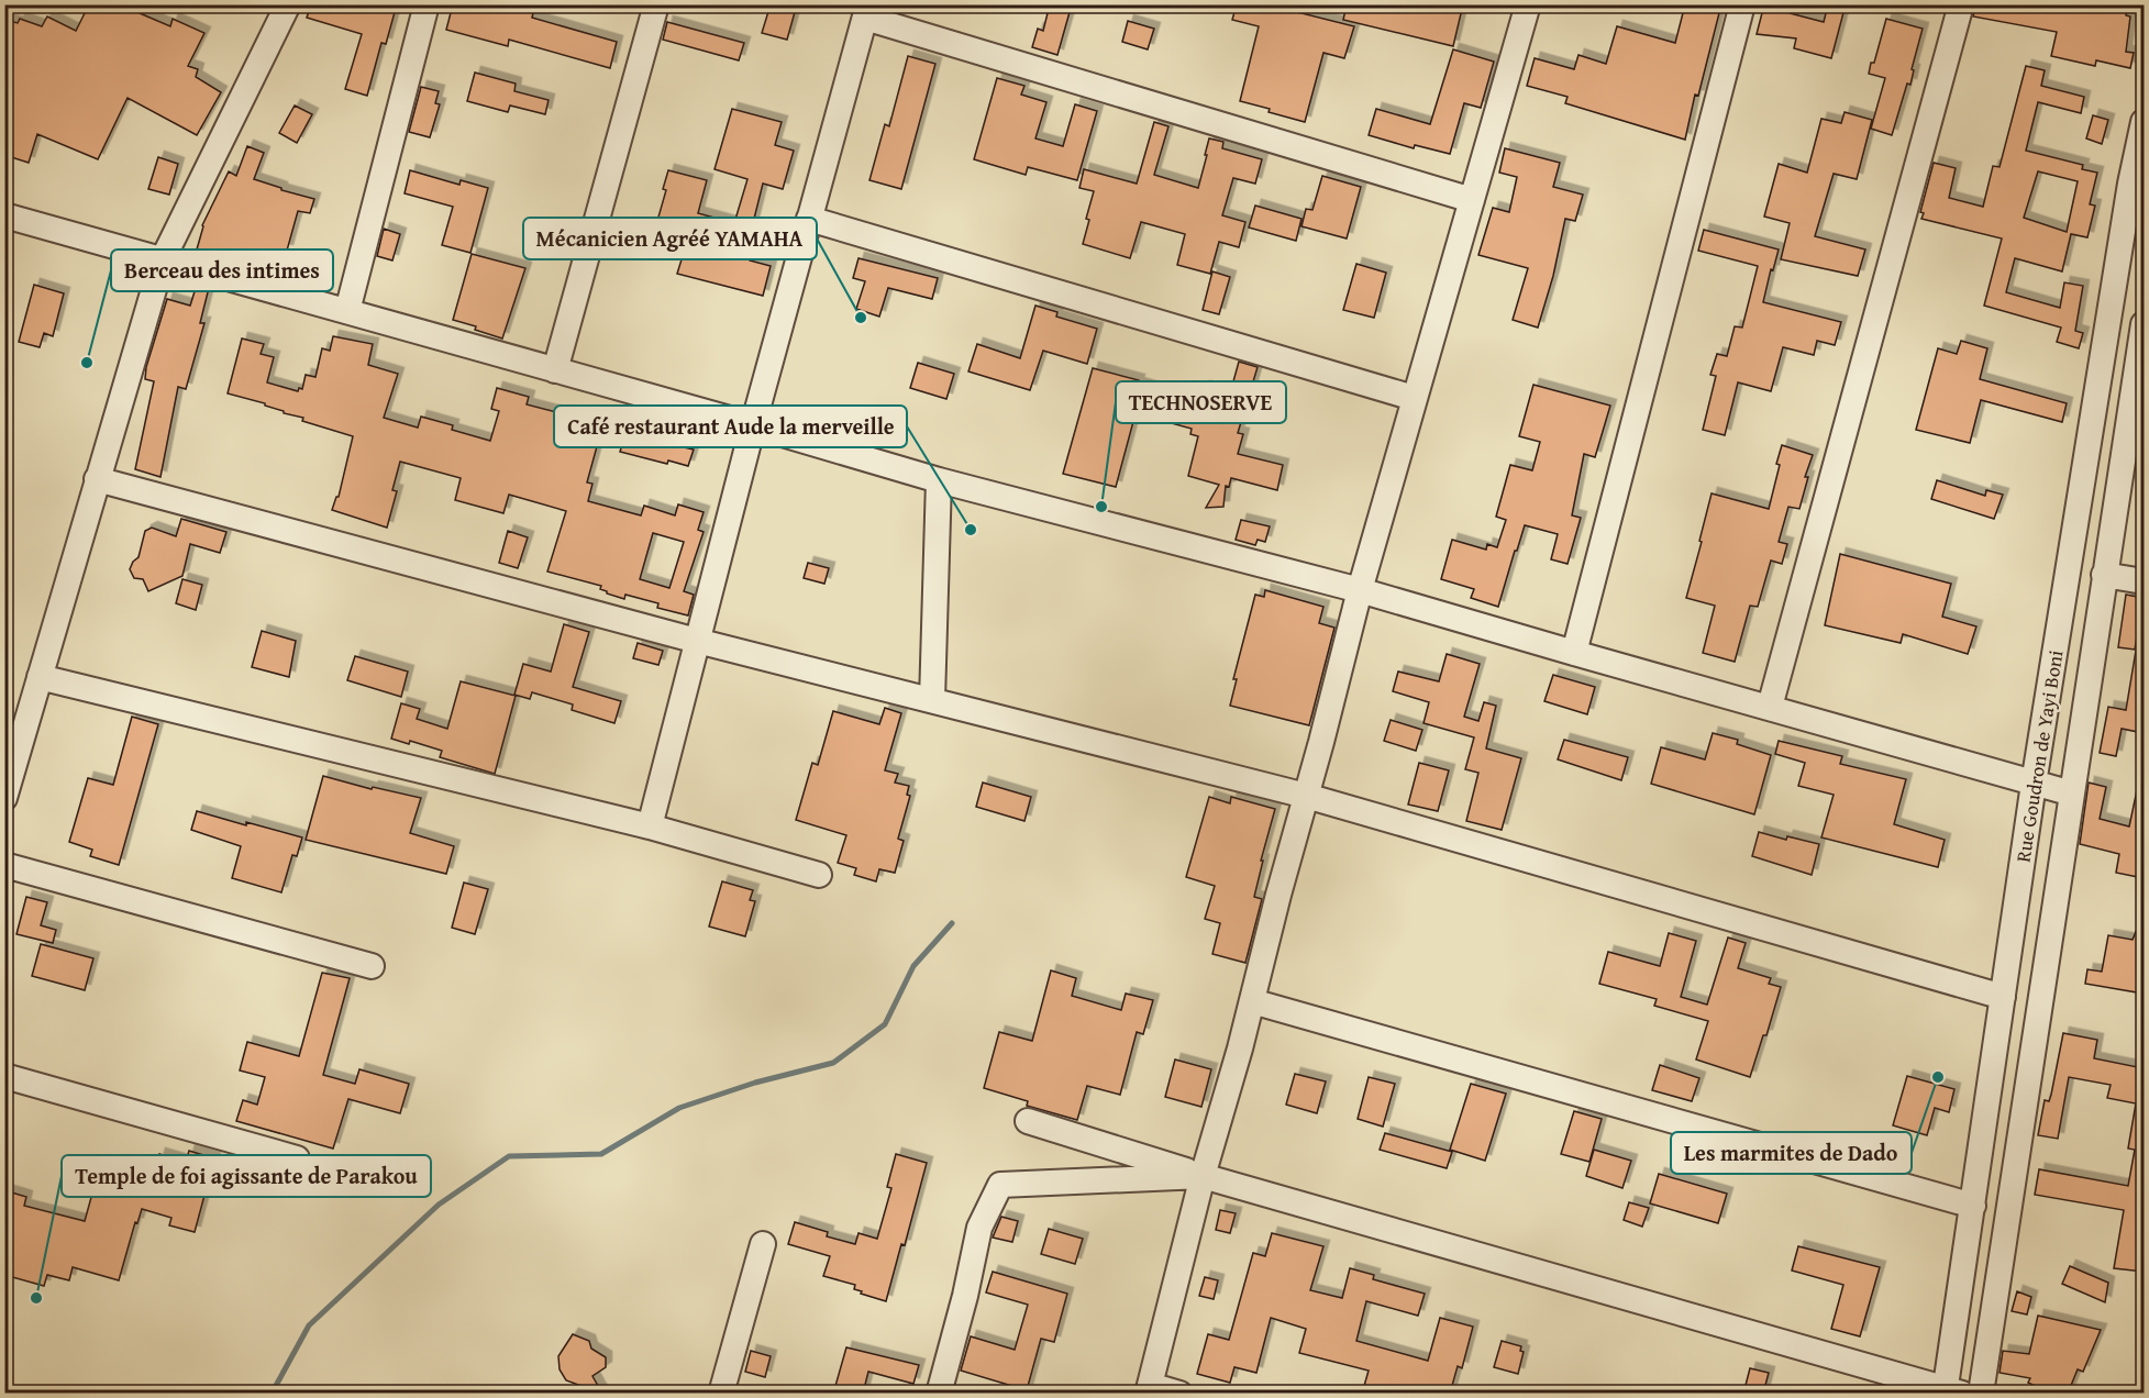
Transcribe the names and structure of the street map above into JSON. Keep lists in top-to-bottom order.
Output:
{
  "streets": {
    "street": ["Rue Goudron de Yayi Boni"]
  },
  "places": [
    "Mécanicien Agréé YAMAHA",
    "Berceau des intimes",
    "TECHNOSERVE",
    "Café restaurant Aude la merveille",
    "Les marmites de Dado",
    "Temple de foi agissante de Parakou"
  ]
}
